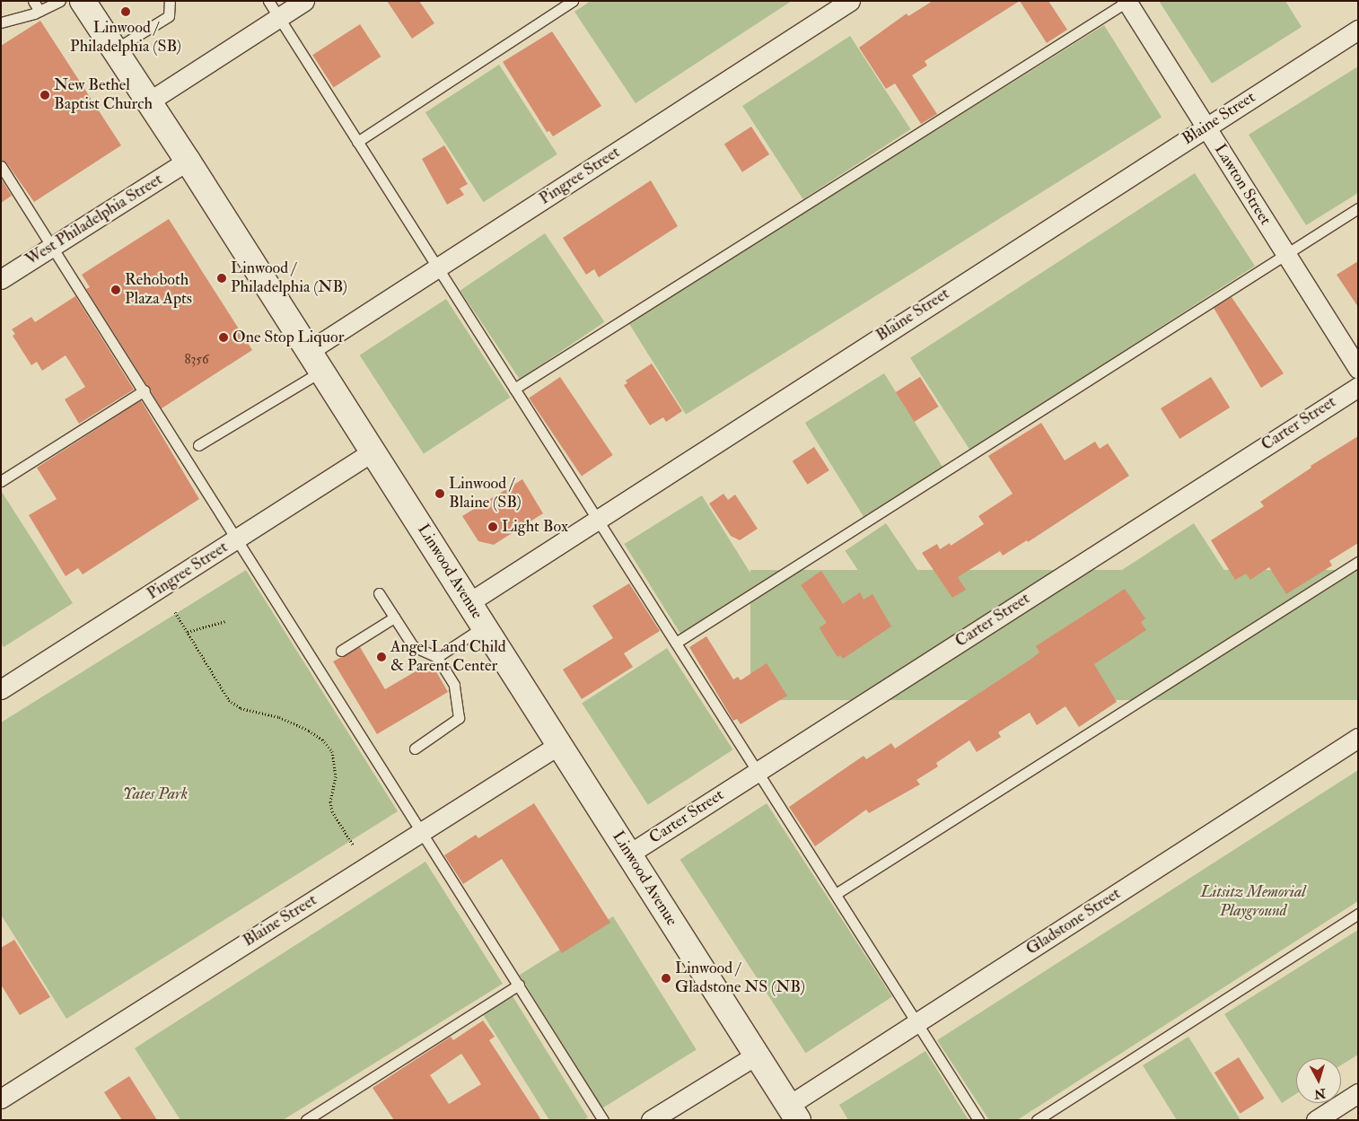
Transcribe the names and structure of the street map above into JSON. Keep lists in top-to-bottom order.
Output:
{
  "streets": {
    "street": [
      "Blaine Street",
      "Pingree Street",
      "Lawton Street",
      "West Philadelphia Street",
      "Carter Street",
      "Linwood Avenue",
      "Gladstone Street"
    ]
  },
  "crossings": [
    ["Blaine Street", "Lawton Street"],
    ["Blaine Street", "Linwood Avenue"],
    ["Pingree Street", "Linwood Avenue"],
    ["West Philadelphia Street", "Linwood Avenue"],
    ["Carter Street", "Linwood Avenue"],
    ["Linwood Avenue", "Gladstone Street"]
  ],
  "parks": ["Yates Park", "Litsitz Memorial Playground"],
  "places": [
    "Linwood / Philadelphia (SB)",
    "New Bethel Baptist Church",
    "Linwood / Philadelphia (NB)",
    "Rehoboth Plaza Apts",
    "One Stop Liquor",
    "Linwood / Blaine (SB)",
    "Light Box",
    "Angel Land Child & Parent Center",
    "Linwood / Gladstone NS (NB)"
  ],
  "house_numbers": ["8356"],
  "north": "bottom"
}
